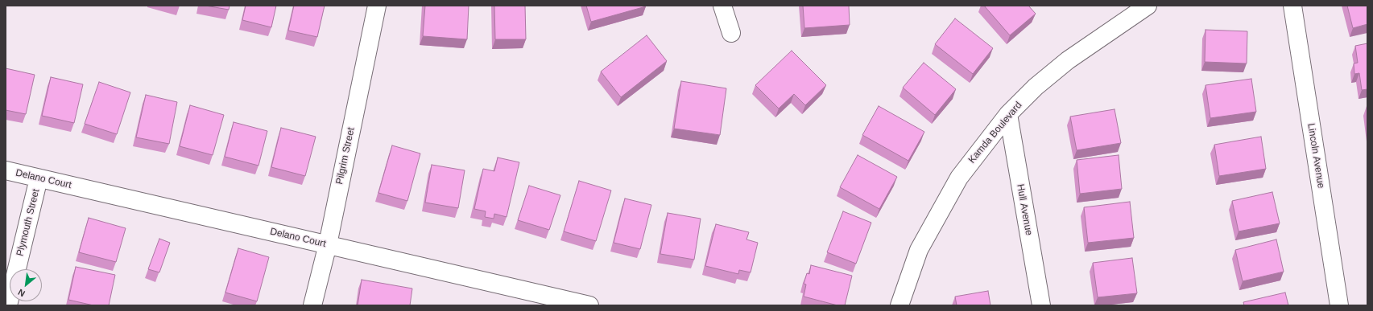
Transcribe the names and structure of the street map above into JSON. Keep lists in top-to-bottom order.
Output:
{
  "streets": {
    "street": [
      "Kamda Boulevard",
      "Pilgrim Street",
      "Lincoln Avenue",
      "Delano Court",
      "Hull Avenue",
      "Plymouth Street"
    ]
  },
  "crossings": [
    ["Kamda Boulevard", "Hull Avenue"],
    ["Pilgrim Street", "Delano Court"],
    ["Delano Court", "Plymouth Street"]
  ],
  "north": "bottom left"
}
